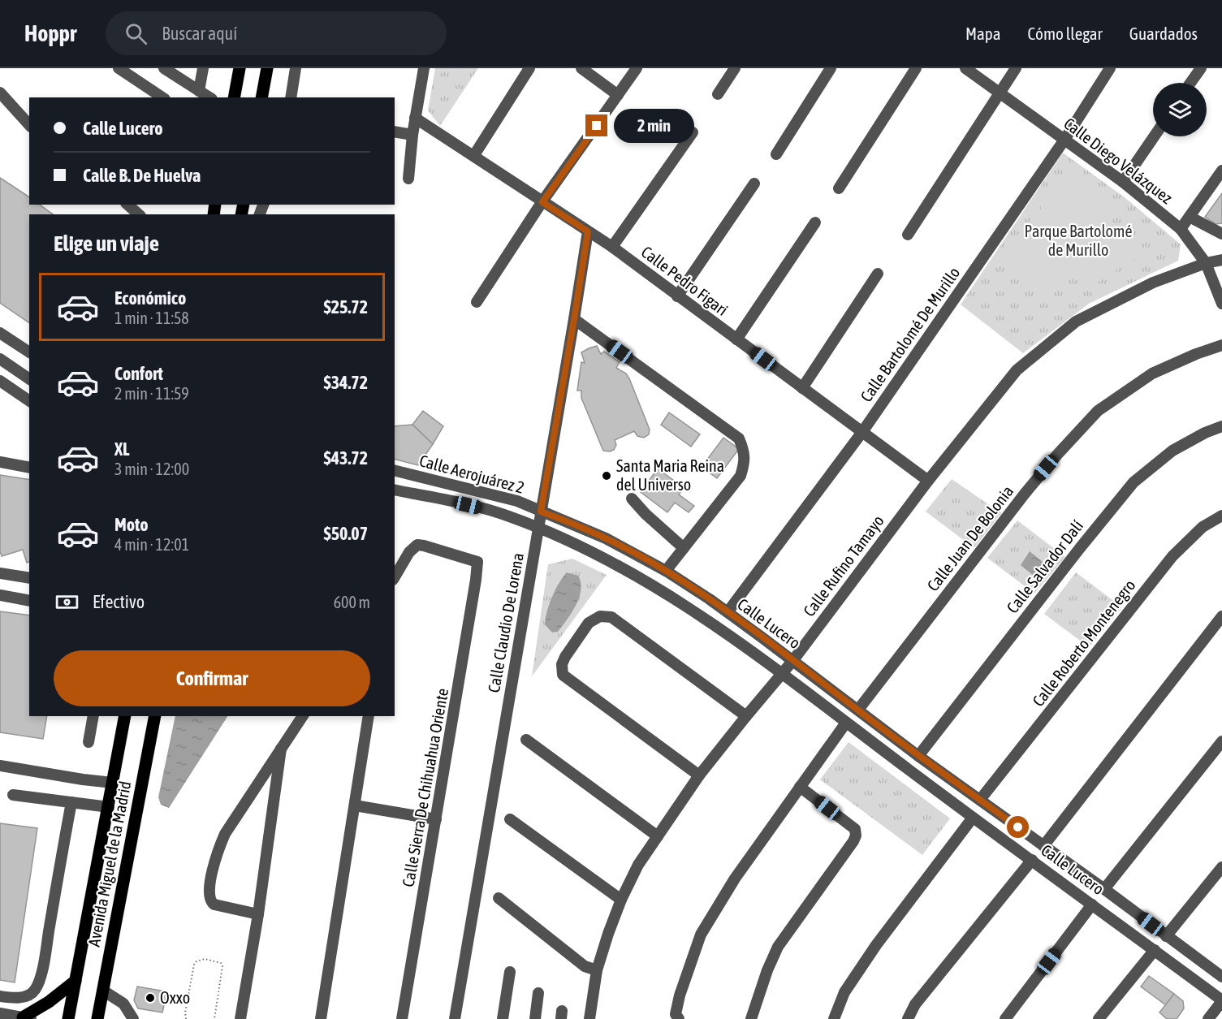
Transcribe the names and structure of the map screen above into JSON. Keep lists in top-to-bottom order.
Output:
{
  "streets": {
    "main road": ["Avenida Miguel de la Madrid"],
    "street": [
      "Calle Diego Velázquez",
      "Calle Pedro Figari",
      "Calle Bartolomé De Murillo",
      "Calle Aerojuárez 2",
      "Calle Juan De Bolonia",
      "Calle Rufino Tamayo",
      "Calle Salvador Dalí",
      "Calle Claudio De Lorena",
      "Calle Lucero",
      "Calle Roberto Montenegro",
      "Calle Sierra De Chihuahua Oriente"
    ]
  },
  "crossings": [
    ["Calle Diego Velázquez", "Calle Bartolomé De Murillo"],
    ["Calle Diego Velázquez", "Calle Rufino Tamayo"],
    ["Calle Pedro Figari", "Calle Bartolomé De Murillo"],
    ["Calle Pedro Figari", "Calle Rufino Tamayo"],
    ["Calle Pedro Figari", "Calle Claudio De Lorena"],
    ["Calle Bartolomé De Murillo", "Calle Lucero"],
    ["Calle Aerojuárez 2", "Calle Claudio De Lorena"],
    ["Calle Aerojuárez 2", "Calle Lucero"],
    ["Calle Juan De Bolonia", "Calle Lucero"],
    ["Calle Rufino Tamayo", "Calle Lucero"],
    ["Calle Salvador Dalí", "Calle Lucero"],
    ["Calle Claudio De Lorena", "Calle Lucero"],
    ["Calle Lucero", "Calle Roberto Montenegro"]
  ],
  "parks": ["Parque Bartolomé de Murillo"],
  "places": ["Santa Maria Reina del Universo", "Oxxo"],
  "page": {
    "header": "Hoppr",
    "search": "Buscar aquí",
    "nav": ["Mapa", "Cómo llegar", "Guardados"],
    "banner": ["Calle Lucero", "Calle B. De Huelva"],
    "bubble": "2 min",
    "heading": "Elige un viaje",
    "list": [
      {
        "name": "Económico",
        "note": "1 min · 11:58",
        "value": "$25.72"
      },
      {
        "name": "Confort",
        "note": "2 min · 11:59",
        "value": "$34.72"
      },
      {
        "name": "XL",
        "note": "3 min · 12:00",
        "value": "$43.72"
      },
      {
        "name": "Moto",
        "note": "4 min · 12:01",
        "value": "$50.07"
      }
    ],
    "pay": ["Efectivo", "600 m"],
    "buttons": "Confirmar"
  }
}
